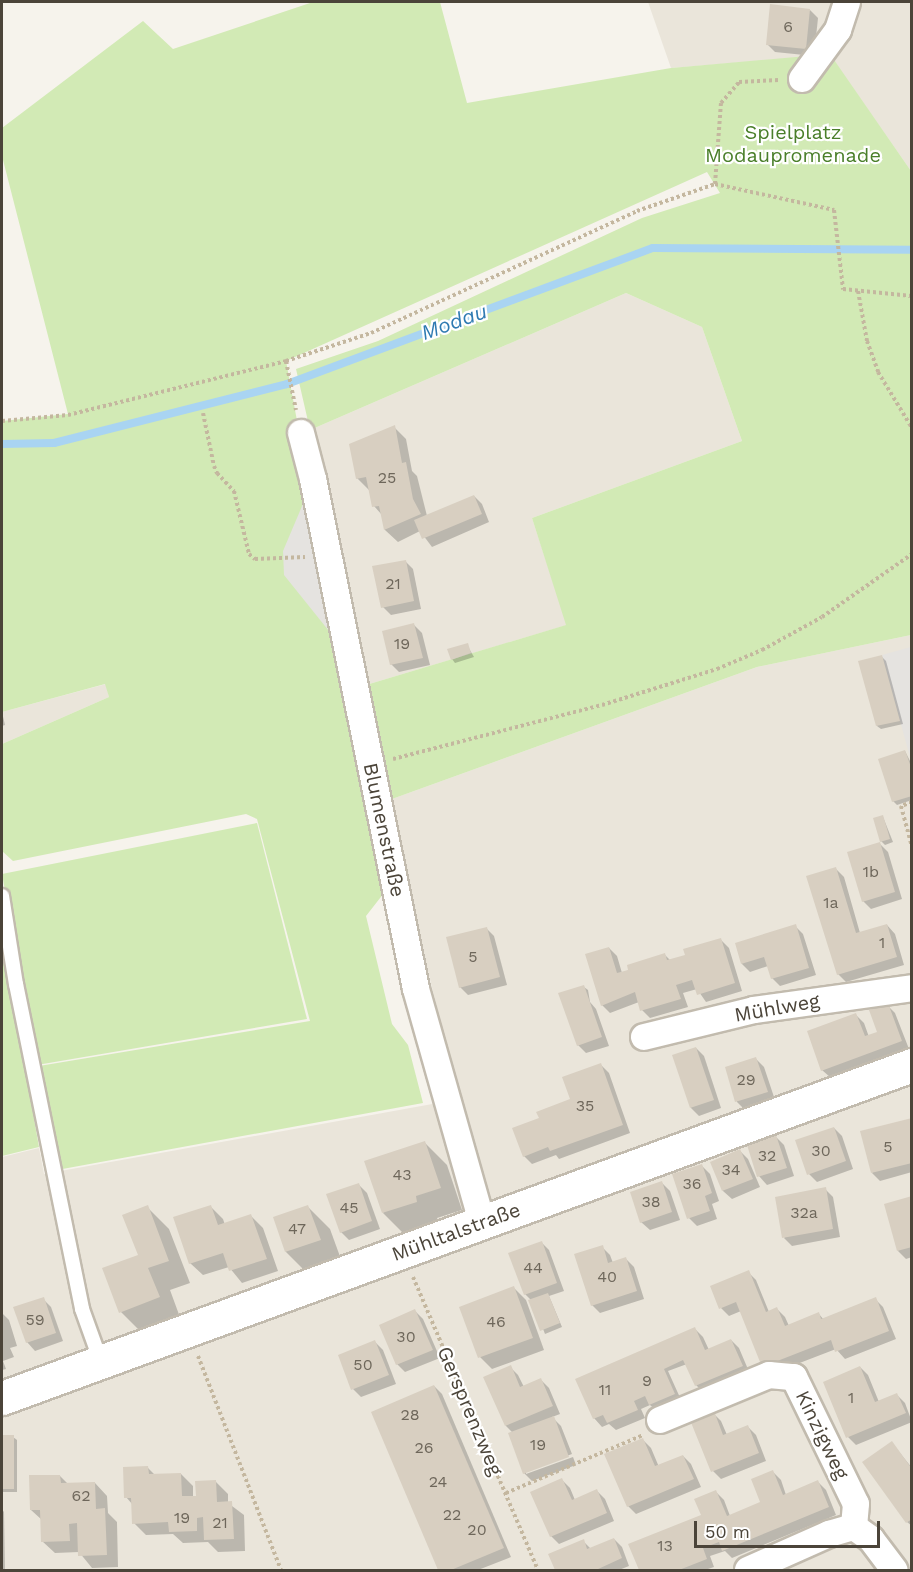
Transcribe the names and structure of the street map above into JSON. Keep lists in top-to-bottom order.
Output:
{
  "streets": {
    "street": [
      "Blumenstraße",
      "Mühlweg",
      "Mühltalstraße",
      "Kinzigweg"
    ],
    "path": ["Gersprenzweg"]
  },
  "crossings": [
    ["Blumenstraße", "Mühltalstraße"],
    ["Mühltalstraße", "Gersprenzweg"]
  ],
  "water": ["Modau"],
  "parks": ["Spielplatz Modaupromenade"],
  "house_numbers": [
    "6",
    "25",
    "21",
    "19",
    "1b",
    "1a",
    "1",
    "5",
    "29",
    "35",
    "5",
    "30",
    "32",
    "34",
    "43",
    "36",
    "38",
    "45",
    "32a",
    "47",
    "44",
    "40",
    "59",
    "46",
    "30",
    "50",
    "9",
    "11",
    "1",
    "28",
    "19",
    "26",
    "24",
    "62",
    "22",
    "19",
    "21",
    "20",
    "13"
  ],
  "scale_bar": "50 m"
}
